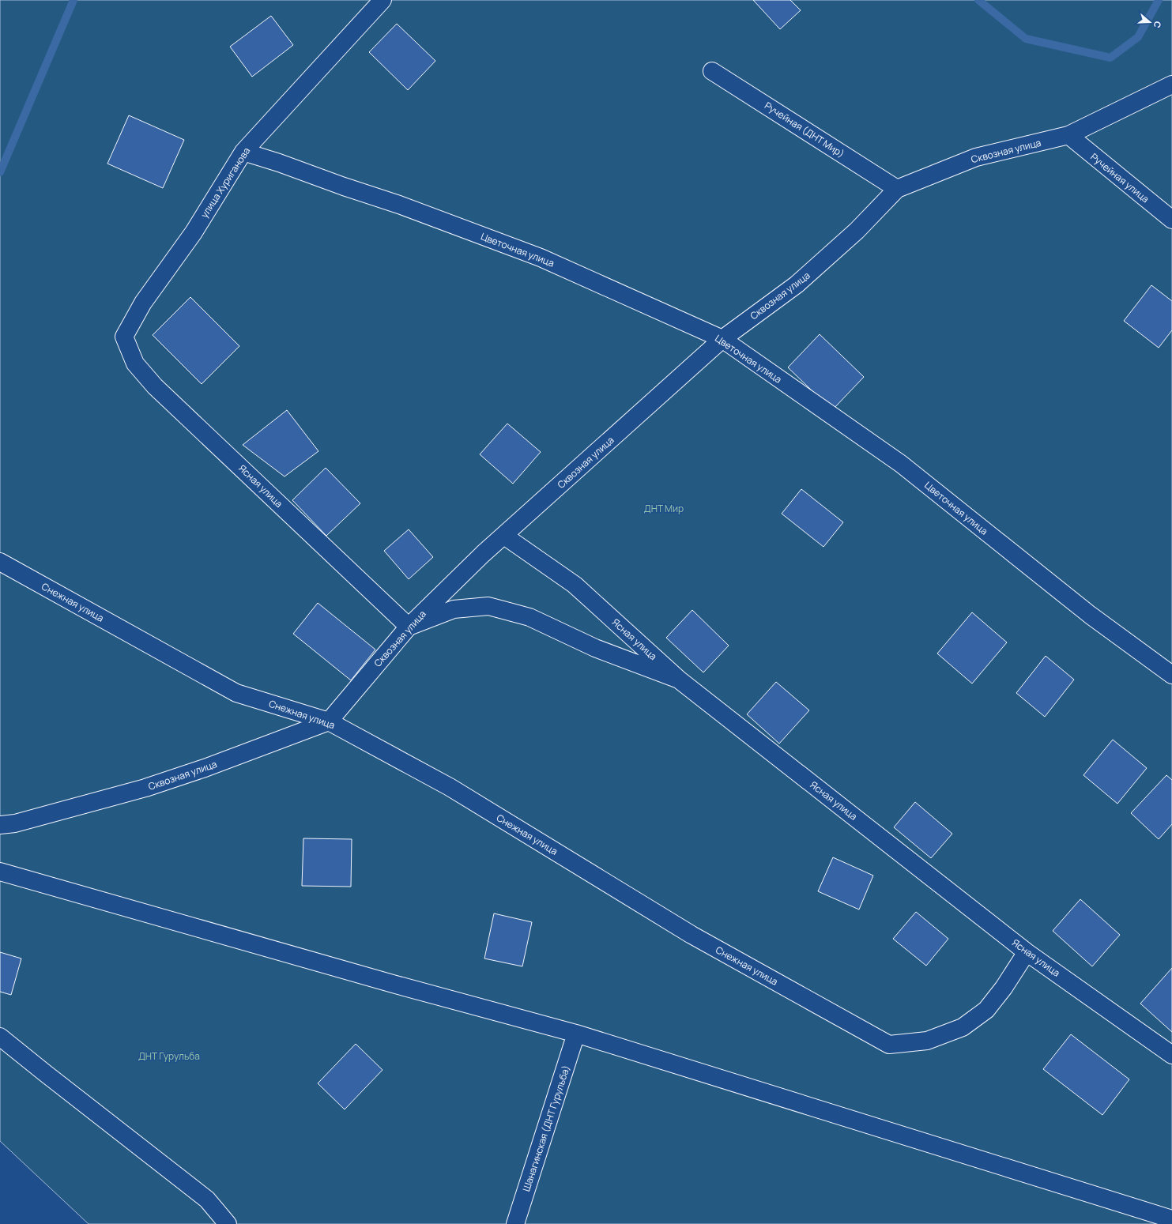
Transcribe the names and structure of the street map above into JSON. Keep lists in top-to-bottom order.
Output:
{
  "streets": {
    "street": [
      "Ручейная (ДНТ Мир)",
      "Сквозная улица",
      "Ручейная улица",
      "улица Хуриганова",
      "Цветочная улица",
      "Ясная улица",
      "Снежная улица",
      "Шанагинская (ДНТ Гурульба)"
    ]
  },
  "crossings": [
    ["Ручейная (ДНТ Мир)", "Сквозная улица"],
    ["Сквозная улица", "Ручейная улица"],
    ["Сквозная улица", "Цветочная улица"],
    ["Сквозная улица", "Ясная улица"],
    ["Сквозная улица", "Снежная улица"],
    ["улица Хуриганова", "Цветочная улица"],
    ["улица Хуриганова", "Ясная улица"],
    ["Ясная улица", "Снежная улица"]
  ],
  "parks": ["ДНТ Мир", "ДНТ Гурульба"],
  "north": "right"
}
